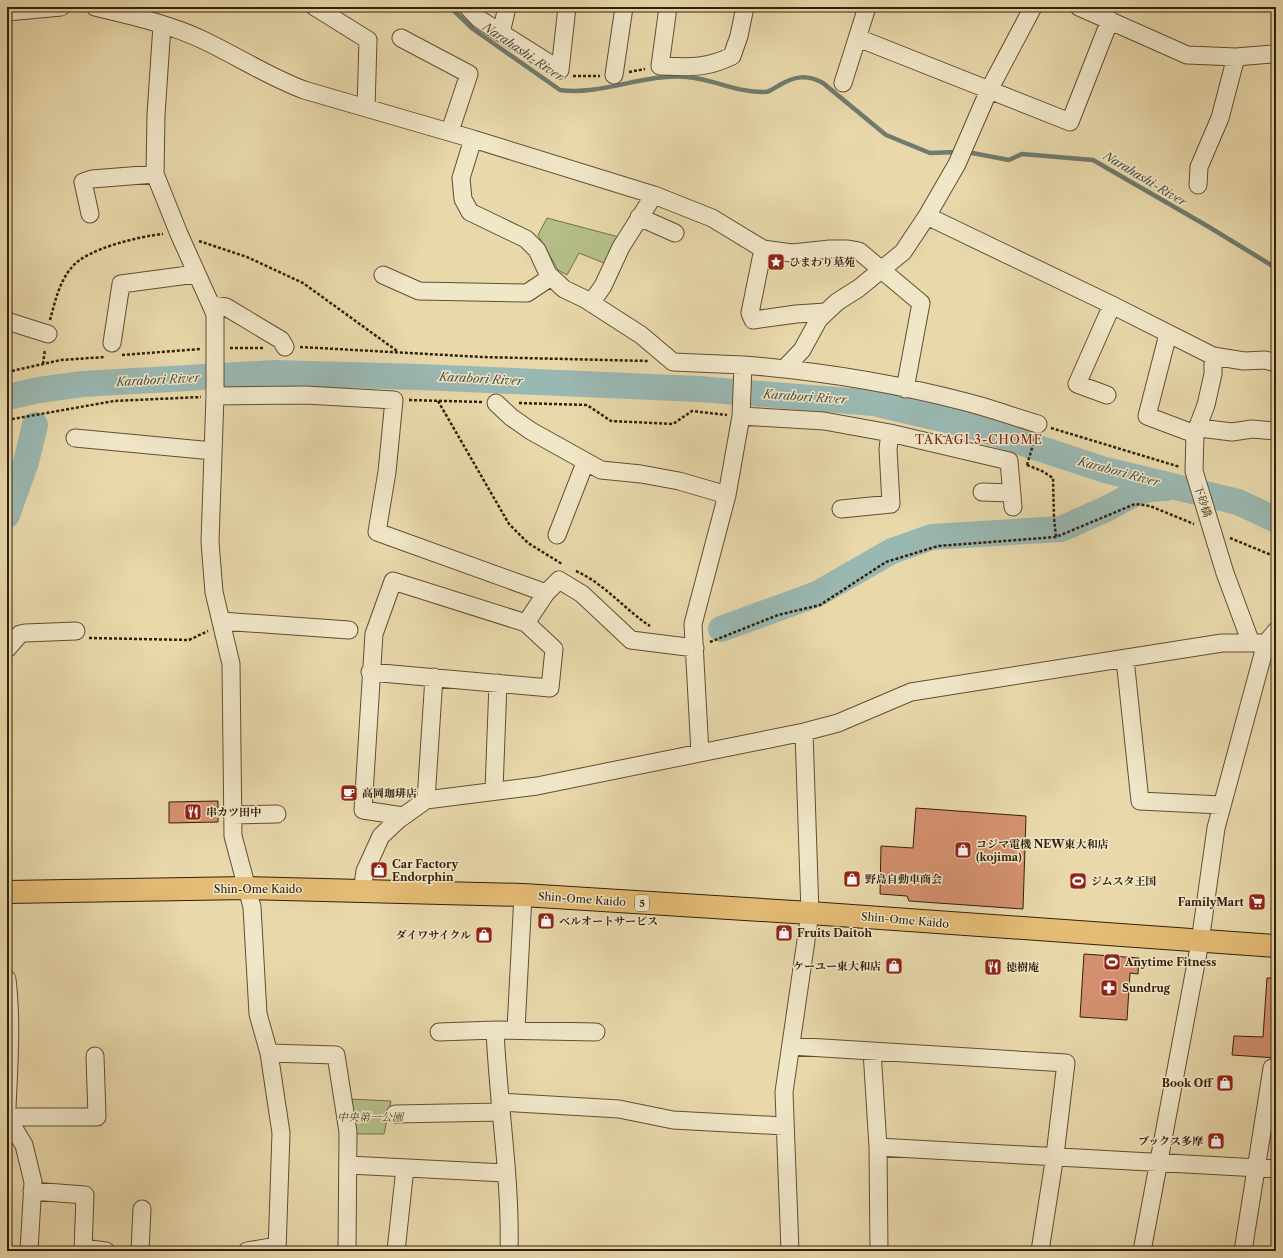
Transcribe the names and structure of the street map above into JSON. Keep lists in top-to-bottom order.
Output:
{
  "streets": {
    "main road": ["Shin-Ome Kaido", "5"],
    "street": ["下砂橋"]
  },
  "districts": ["TAKAGI 3-CHOME"],
  "water": ["Narahashi-River", "Karabori River"],
  "parks": ["中央第一公園"],
  "places": {
    "place": ["ひまわり墓苑"],
    "cafe": ["高岡珈琲店"],
    "restaurant": ["串カツ田中", "徳樹庵"],
    "shop": [
      "コジマ電機 NEW東大和店 (kojima)",
      "Car Factory Endorphin",
      "野島自動車商会",
      "ベルオートサービス",
      "Fruits Daitoh",
      "ダイワサイクル",
      "ケーユー東大和店",
      "Book Off",
      "ブックス多摩"
    ],
    "sports": ["ジムスタ王国", "Anytime Fitness"],
    "supermarket": ["FamilyMart"],
    "pharmacy": ["Sundrug"]
  }
}
